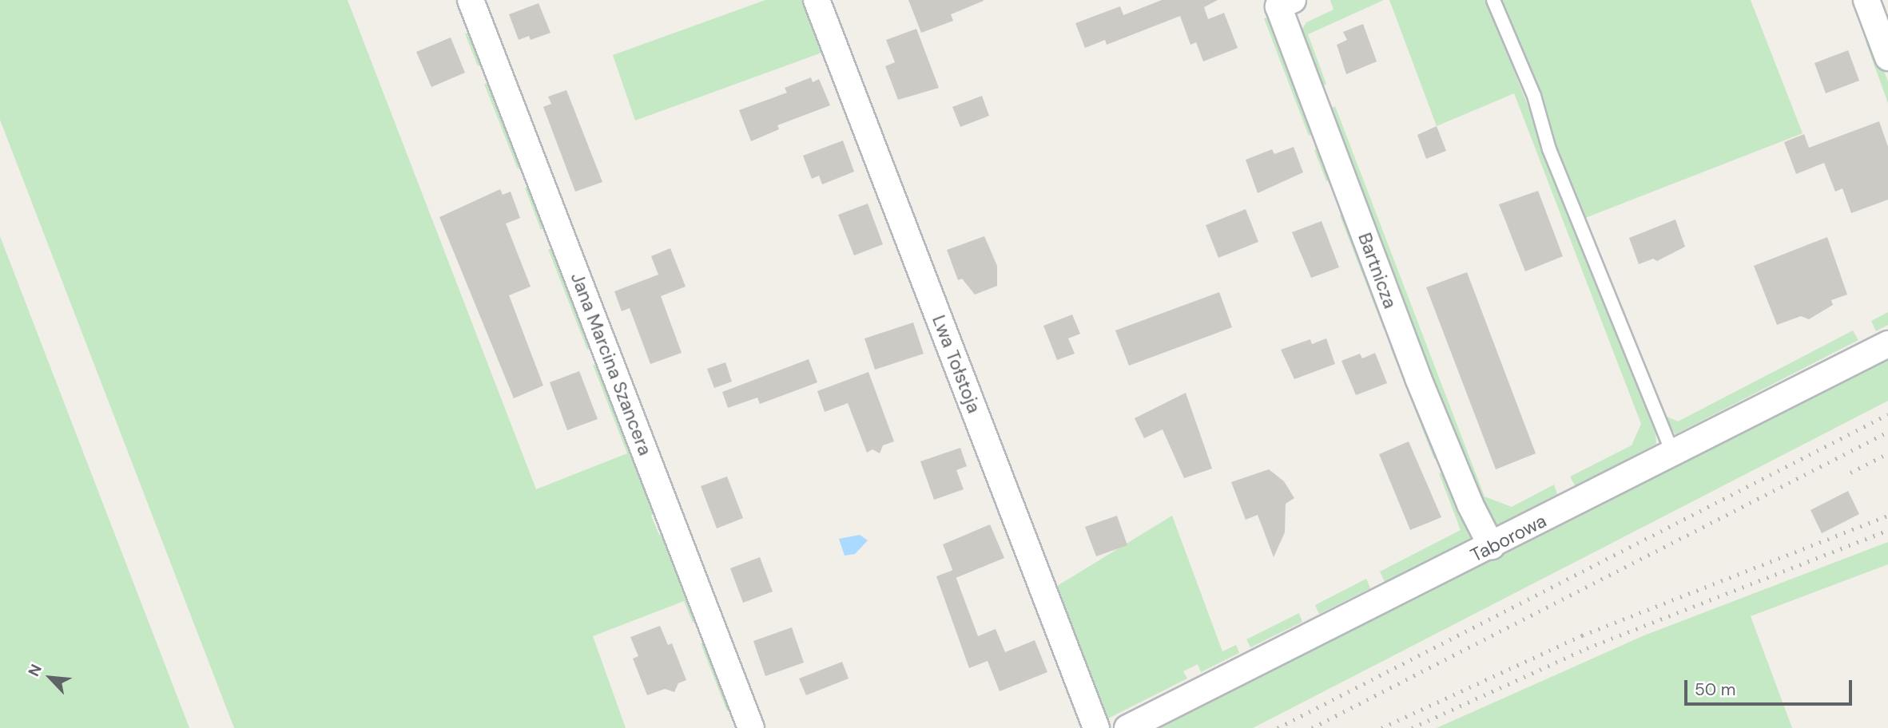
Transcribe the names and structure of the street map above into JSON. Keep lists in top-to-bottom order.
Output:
{
  "streets": {
    "street": [
      "Bartnicza",
      "Jana Marcina Szancera",
      "Lwa Tołstoja",
      "Taborowa"
    ]
  },
  "crossings": [
    ["Bartnicza", "Taborowa"]
  ],
  "scale_bar": "50 m",
  "north": "top left"
}
